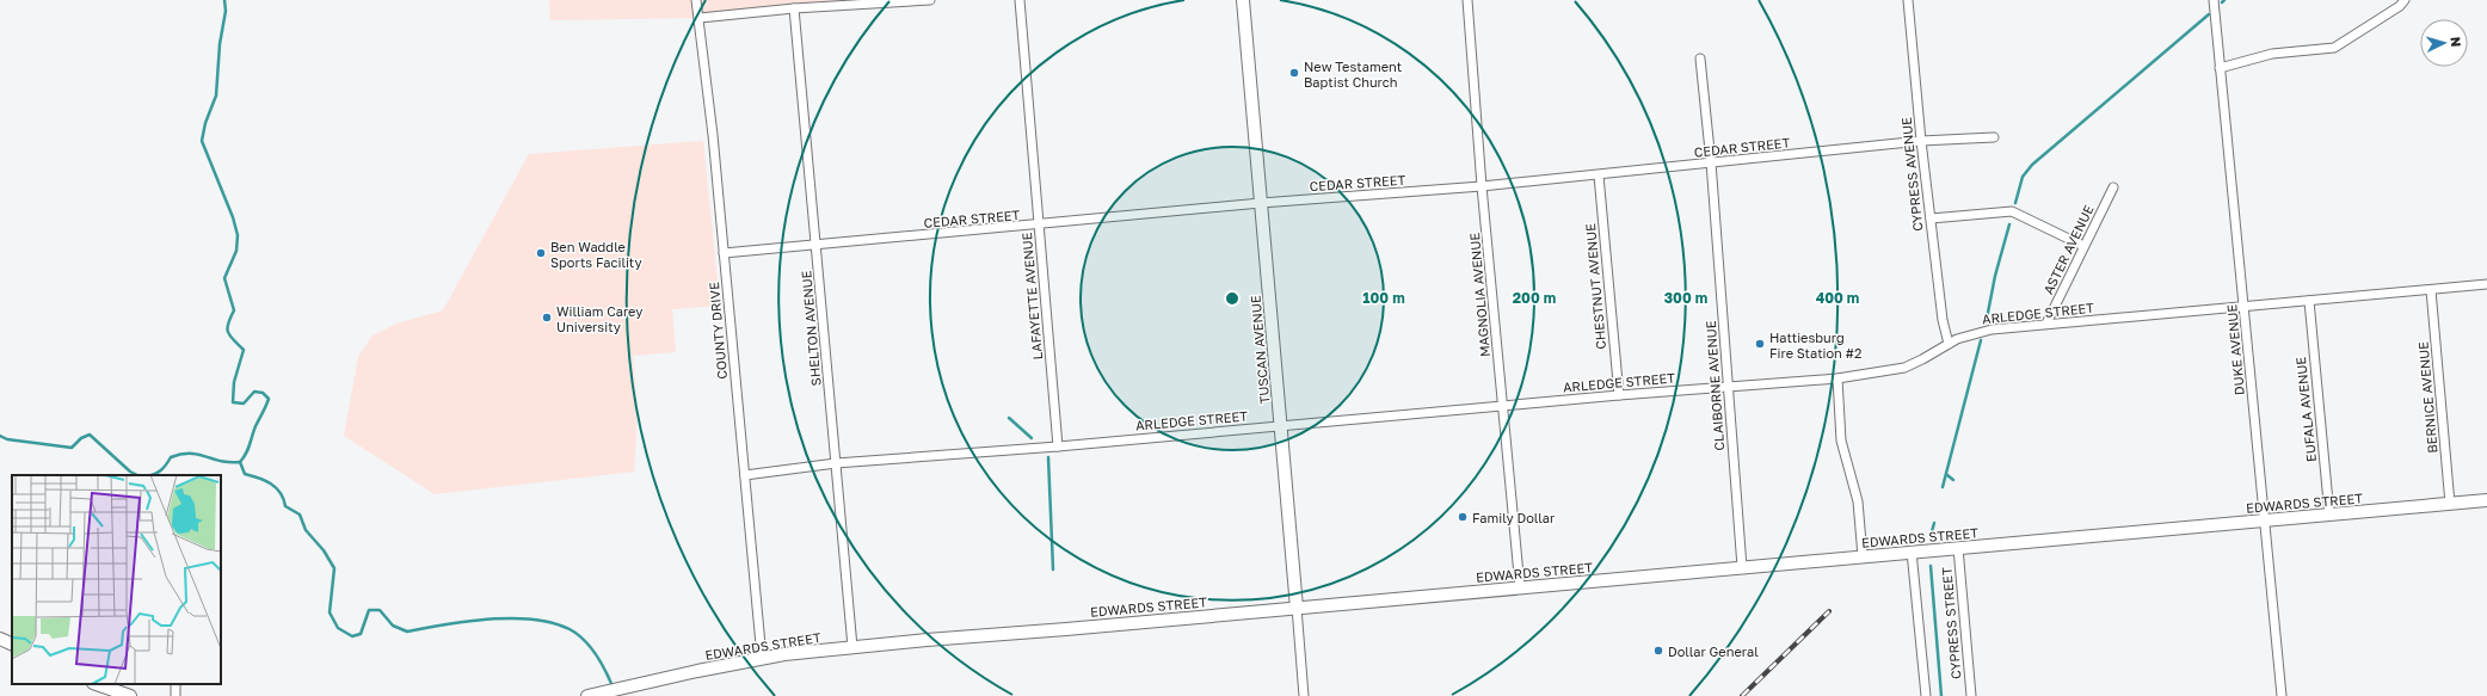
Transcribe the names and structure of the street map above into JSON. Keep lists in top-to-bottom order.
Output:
{
  "streets": {
    "main road": ["TUSCAN AVENUE", "EDWARDS STREET"],
    "street": [
      "CEDAR STREET",
      "CYPRESS AVENUE",
      "ASTER AVENUE",
      "CHESTNUT AVENUE",
      "MAGNOLIA AVENUE",
      "LAFAYETTE AVENUE",
      "ARLEDGE STREET",
      "SHELTON AVENUE",
      "COUNTY DRIVE",
      "DUKE AVENUE",
      "CLAIBORNE AVENUE",
      "BERNICE AVENUE",
      "EUFALA AVENUE",
      "CYPRESS STREET"
    ]
  },
  "crossings": [
    ["CEDAR STREET", "CYPRESS AVENUE"],
    ["CEDAR STREET", "CHESTNUT AVENUE"],
    ["CEDAR STREET", "MAGNOLIA AVENUE"],
    ["CEDAR STREET", "LAFAYETTE AVENUE"],
    ["CEDAR STREET", "SHELTON AVENUE"],
    ["CEDAR STREET", "COUNTY DRIVE"],
    ["CEDAR STREET", "TUSCAN AVENUE"],
    ["CEDAR STREET", "CLAIBORNE AVENUE"],
    ["CYPRESS AVENUE", "ARLEDGE STREET"],
    ["ASTER AVENUE", "ARLEDGE STREET"],
    ["CHESTNUT AVENUE", "ARLEDGE STREET"],
    ["MAGNOLIA AVENUE", "ARLEDGE STREET"],
    ["MAGNOLIA AVENUE", "EDWARDS STREET"],
    ["LAFAYETTE AVENUE", "ARLEDGE STREET"],
    ["ARLEDGE STREET", "SHELTON AVENUE"],
    ["ARLEDGE STREET", "COUNTY DRIVE"],
    ["ARLEDGE STREET", "TUSCAN AVENUE"],
    ["ARLEDGE STREET", "DUKE AVENUE"],
    ["ARLEDGE STREET", "CLAIBORNE AVENUE"],
    ["ARLEDGE STREET", "BERNICE AVENUE"],
    ["ARLEDGE STREET", "EUFALA AVENUE"],
    ["SHELTON AVENUE", "EDWARDS STREET"],
    ["COUNTY DRIVE", "EDWARDS STREET"],
    ["TUSCAN AVENUE", "EDWARDS STREET"],
    ["DUKE AVENUE", "EDWARDS STREET"],
    ["CLAIBORNE AVENUE", "EDWARDS STREET"],
    ["BERNICE AVENUE", "EDWARDS STREET"],
    ["EUFALA AVENUE", "EDWARDS STREET"],
    ["EDWARDS STREET", "CYPRESS STREET"]
  ],
  "places": [
    "New Testament Baptist Church",
    "Ben Waddle Sports Facility",
    "William Carey University",
    "Hattiesburg Fire Station #2",
    "Family Dollar",
    "Dollar General"
  ],
  "north": "right",
  "rings": [
    "100 m",
    "200 m",
    "300 m",
    "400 m"
  ]
}
